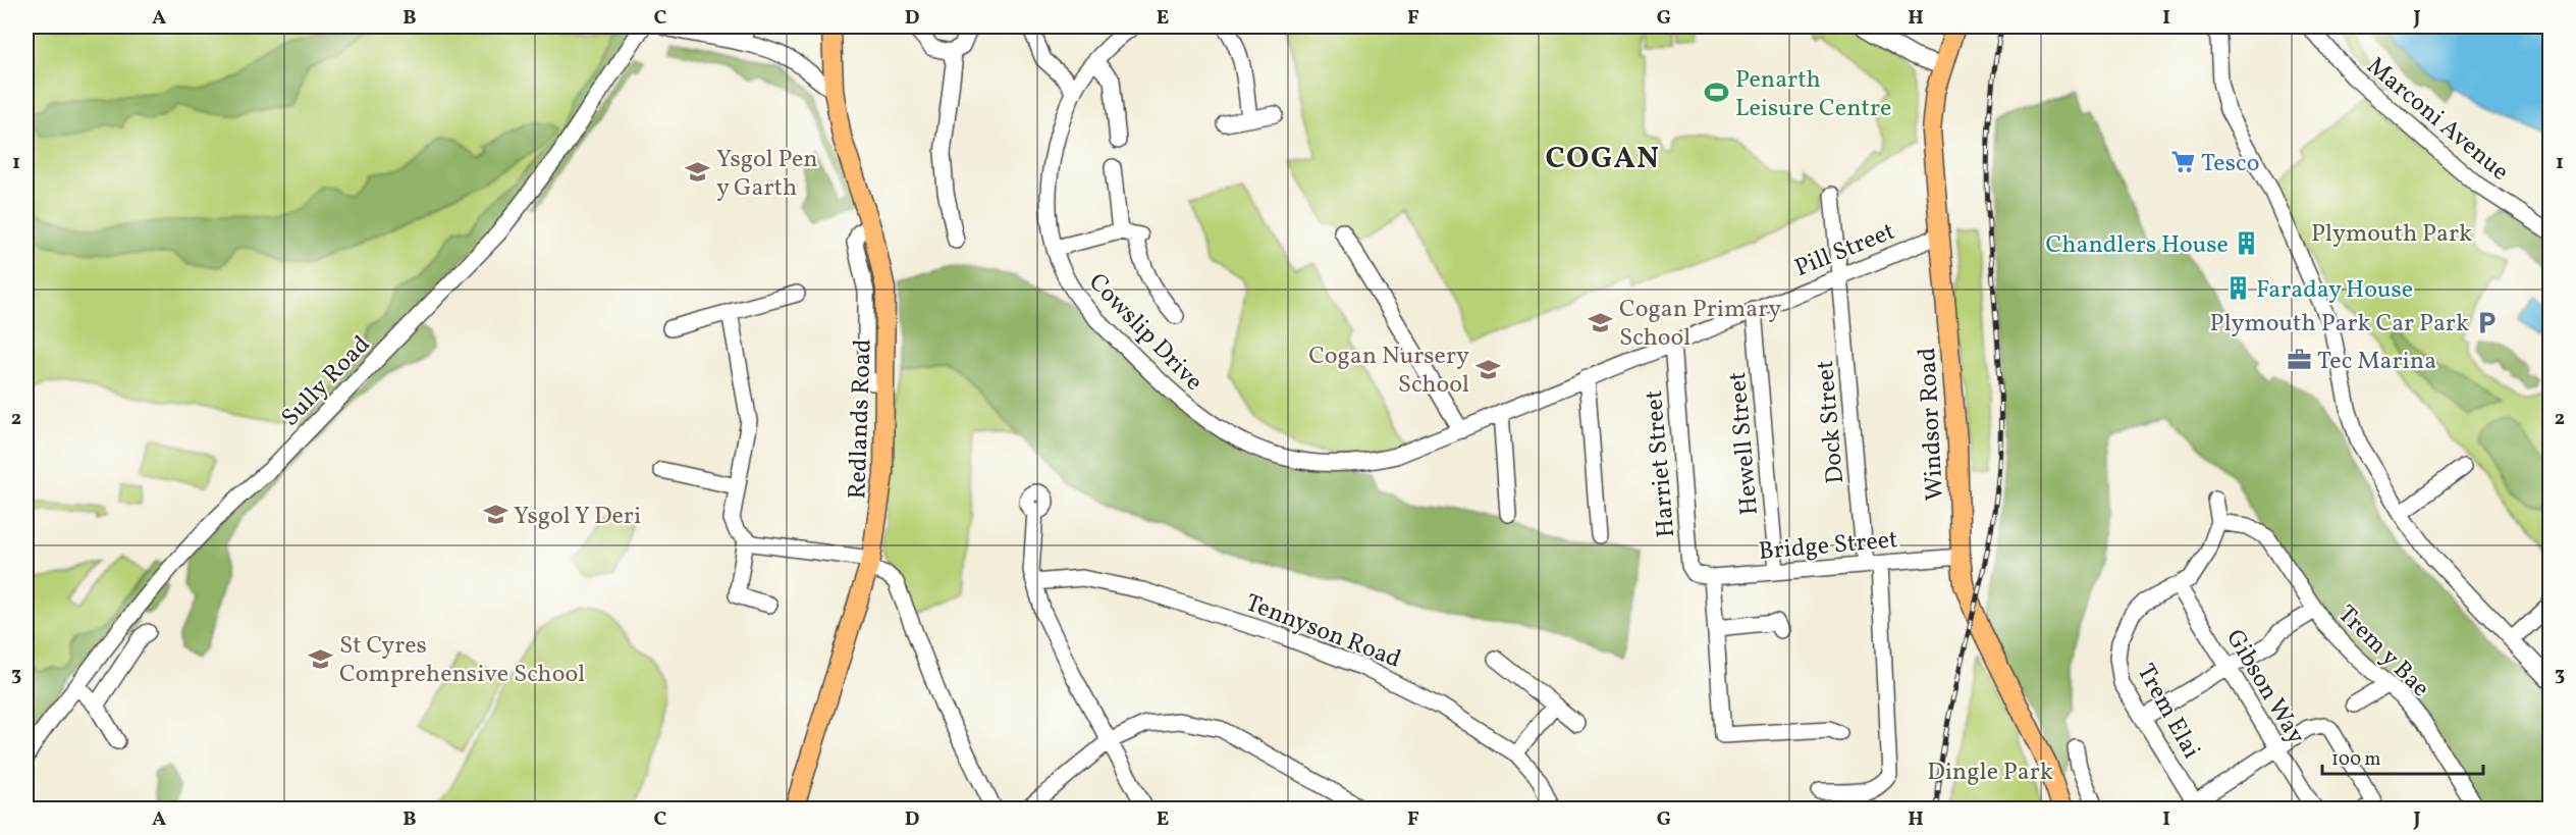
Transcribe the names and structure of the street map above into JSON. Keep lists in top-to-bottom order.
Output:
{
  "streets": {
    "main road": ["Redlands Road", "Windsor Road"],
    "street": [
      "Marconi Avenue",
      "Pill Street",
      "Cowslip Drive",
      "Sully Road",
      "Dock Street",
      "Hewell Street",
      "Harriet Street",
      "Bridge Street",
      "Tennyson Road",
      "Trem y Bae",
      "Gibson Way",
      "Trem Elai"
    ]
  },
  "crossings": [
    ["Pill Street", "Cowslip Drive"],
    ["Pill Street", "Dock Street"],
    ["Pill Street", "Windsor Road"],
    ["Pill Street", "Hewell Street"],
    ["Pill Street", "Harriet Street"],
    ["Dock Street", "Bridge Street"],
    ["Windsor Road", "Bridge Street"],
    ["Hewell Street", "Bridge Street"],
    ["Harriet Street", "Bridge Street"],
    ["Gibson Way", "Trem Elai"]
  ],
  "districts": ["COGAN"],
  "parks": ["Plymouth Park", "Dingle Park"],
  "places": {
    "sports": ["Penarth Leisure Centre"],
    "supermarket": ["Tesco"],
    "school or university": [
      "Ysgol Pen y Garth",
      "Cogan Primary School",
      "Cogan Nursery School",
      "Ysgol Y Deri",
      "St Cyres Comprehensive School"
    ],
    "building": ["Chandlers House", "Faraday House"],
    "parking": ["Plymouth Park Car Park"],
    "office": ["Tec Marina"]
  },
  "scale_bar": "100 m",
  "grid": {
    "columns": [
      "A",
      "B",
      "C",
      "D",
      "E",
      "F",
      "G",
      "H",
      "I",
      "J"
    ],
    "rows": ["1", "2", "3"]
  }
}
